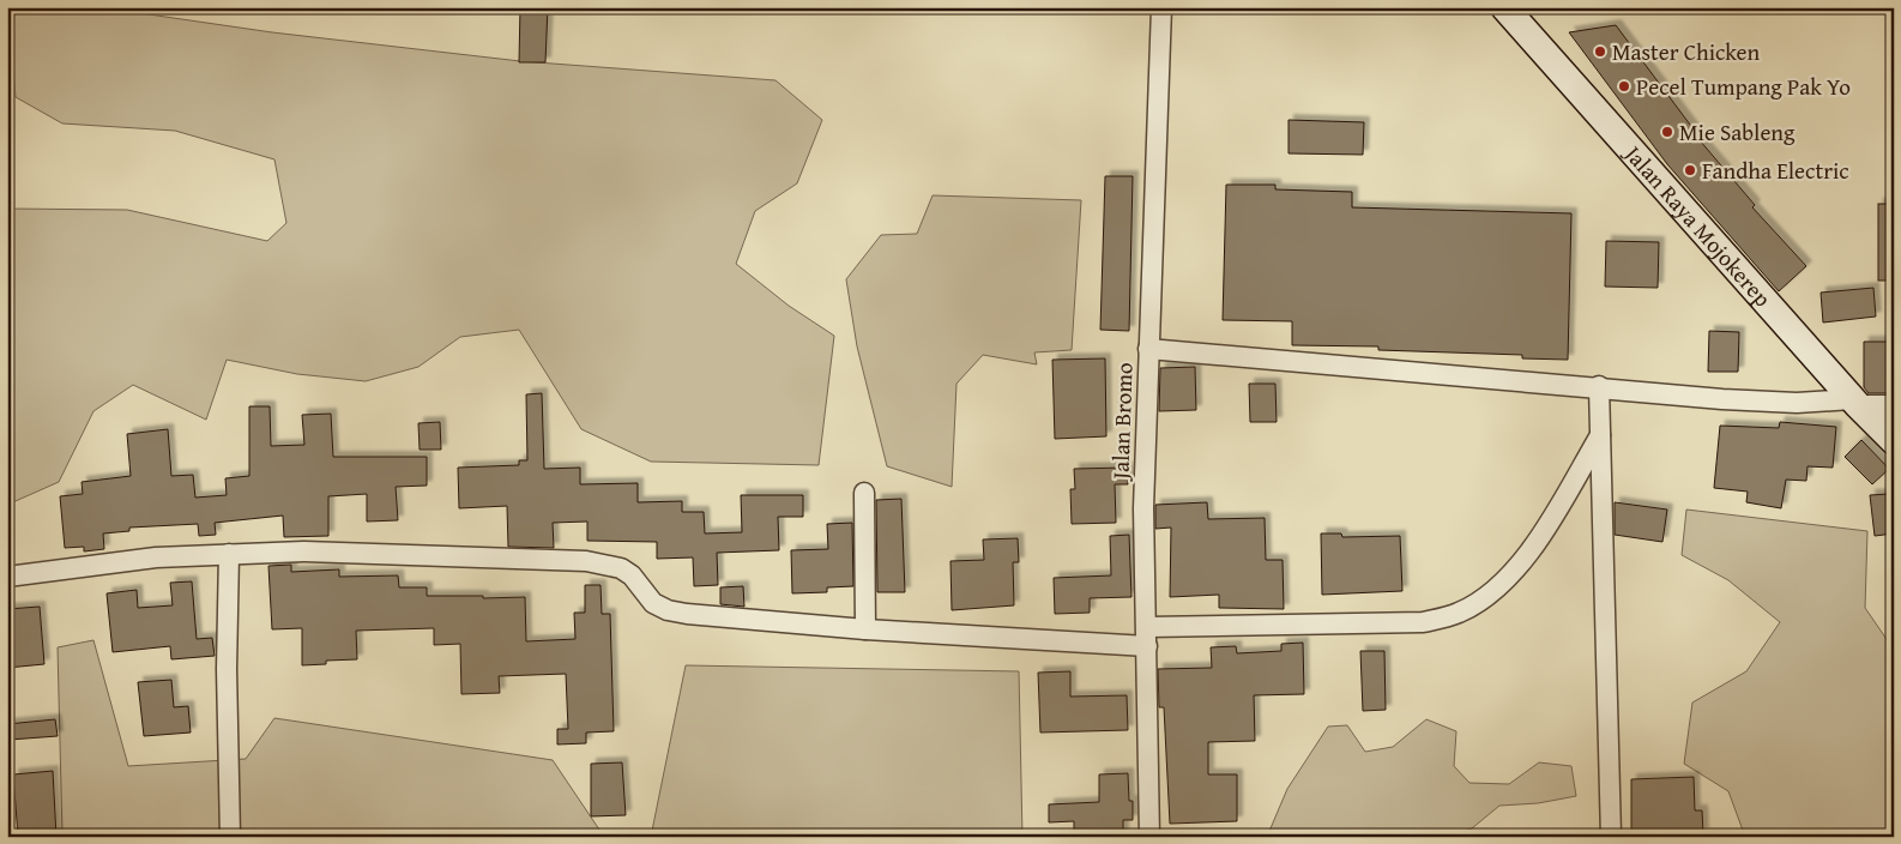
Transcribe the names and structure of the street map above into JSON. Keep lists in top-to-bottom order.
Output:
{
  "streets": {
    "main road": ["Jalan Raya Mojokerep"],
    "street": ["Jalan Bromo"]
  },
  "places": [
    "Master Chicken",
    "Pecel Tumpang Pak Yo",
    "Mie Sableng",
    "Fandha Electric"
  ]
}
